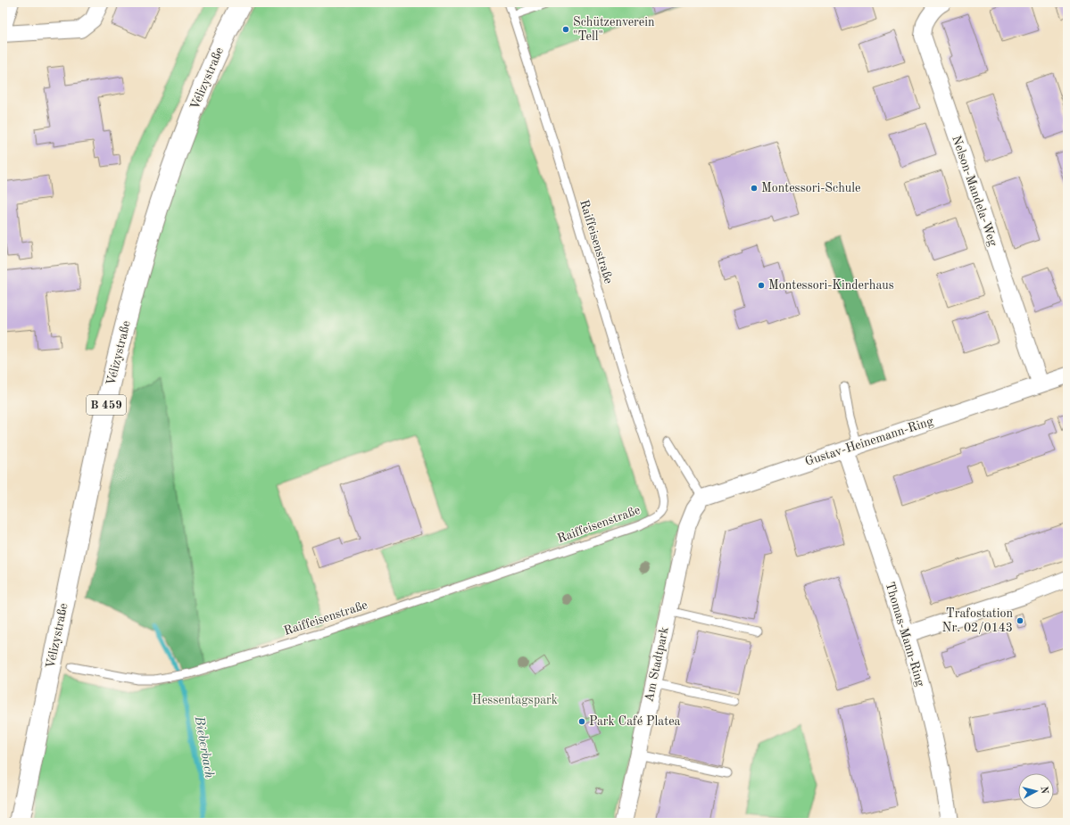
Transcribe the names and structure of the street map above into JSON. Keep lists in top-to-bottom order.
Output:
{
  "streets": {
    "main road": ["Vélizystraße", "B 459"],
    "street": [
      "Nelson-Mandela-Weg",
      "Gustav-Heinemann-Ring",
      "Thomas-Mann-Ring",
      "Am Stadtpark"
    ],
    "lane": ["Raiffeisenstraße"]
  },
  "crossings": [
    ["Nelson-Mandela-Weg", "Gustav-Heinemann-Ring"],
    ["Gustav-Heinemann-Ring", "Thomas-Mann-Ring"],
    ["Gustav-Heinemann-Ring", "Am Stadtpark"]
  ],
  "water": ["Bieberbach"],
  "parks": ["Hessentagspark"],
  "places": [
    "Schützenverein \"Tell\"",
    "Montessori-Schule",
    "Montessori-Kinderhaus",
    "Trafostation Nr. 02/0143",
    "Park Café Platea"
  ],
  "north": "right"
}
